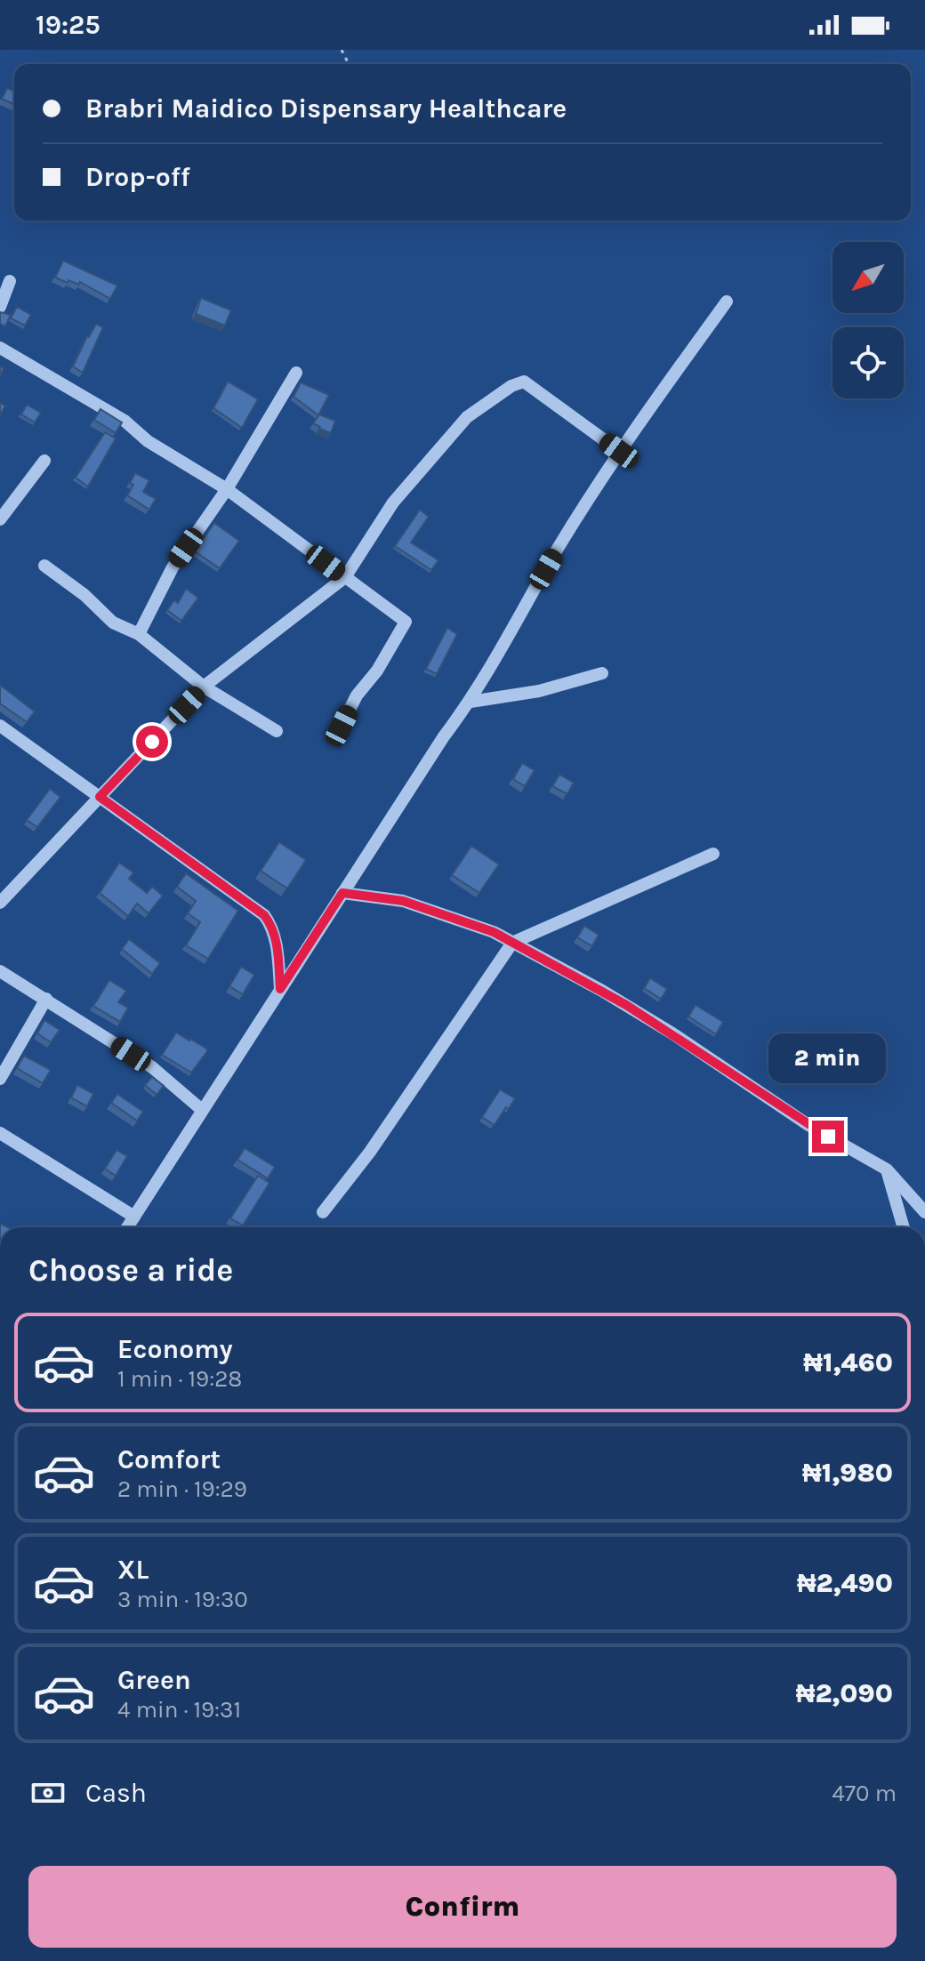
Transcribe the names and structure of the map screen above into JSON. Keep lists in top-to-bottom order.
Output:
{
  "north": "bottom left",
  "page": {
    "status": "19:25",
    "banner": ["Brabri Maidico Dispensary Healthcare", "Drop-off"],
    "bubble": "2 min",
    "heading": "Choose a ride",
    "list": [
      {
        "name": "Economy",
        "note": "1 min · 19:28",
        "value": "₦1,460"
      },
      {
        "name": "Comfort",
        "note": "2 min · 19:29",
        "value": "₦1,980"
      },
      {
        "name": "XL",
        "note": "3 min · 19:30",
        "value": "₦2,490"
      },
      {
        "name": "Green",
        "note": "4 min · 19:31",
        "value": "₦2,090"
      }
    ],
    "pay": ["Cash", "470 m"],
    "buttons": "Confirm"
  }
}
